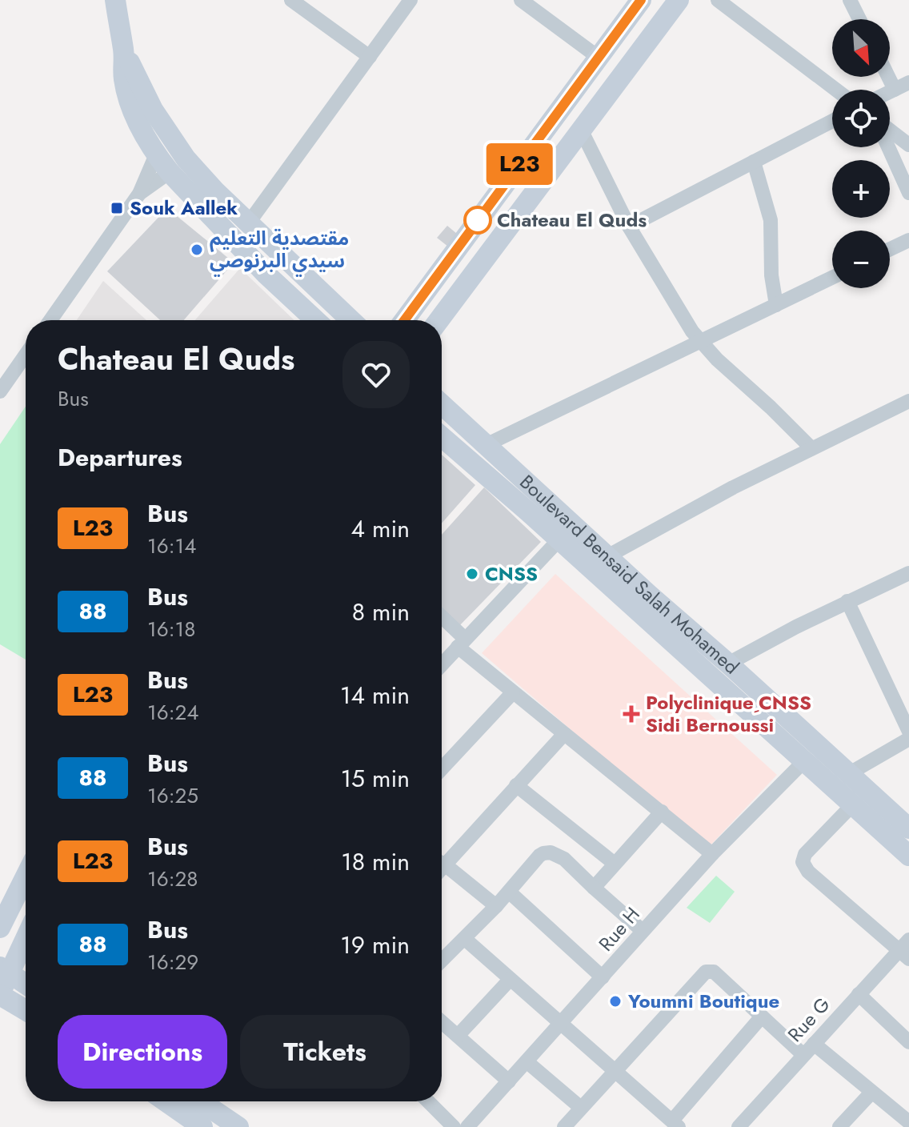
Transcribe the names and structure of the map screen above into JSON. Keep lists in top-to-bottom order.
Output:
{
  "streets": {
    "street": ["Boulevard Bensaid Salah Mohamed", "Rue H", "Rue G"]
  },
  "crossings": [
    ["Boulevard Bensaid Salah Mohamed", "Rue H"]
  ],
  "places": {
    "transit": ["Souk Aallek"],
    "other": [
      "Chateau El Quds",
      "مقتصدية التعليم سيدي البرنوصي",
      "CNSS",
      "Youmni Boutique"
    ],
    "health": ["Polyclinique ِCNSS Sidi Bernoussi"]
  },
  "lines": ["bus line L23"],
  "north": "bottom right",
  "page": {
    "on_map": "L23",
    "map_buttons": ["+", "−"],
    "heading": [
      ["Chateau El Quds", "Bus"],
      "Departures"
    ],
    "list": [
      {
        "mark": "L23",
        "name": "Bus",
        "note": "16:14",
        "value": "4 min"
      },
      {
        "mark": "88",
        "name": "Bus",
        "note": "16:18",
        "value": "8 min"
      },
      {
        "mark": "L23",
        "name": "Bus",
        "note": "16:24",
        "value": "14 min"
      },
      {
        "mark": "88",
        "name": "Bus",
        "note": "16:25",
        "value": "15 min"
      },
      {
        "mark": "L23",
        "name": "Bus",
        "note": "16:28",
        "value": "18 min"
      },
      {
        "mark": "88",
        "name": "Bus",
        "note": "16:29",
        "value": "19 min"
      }
    ],
    "buttons": ["Directions", "Tickets"]
  }
}
